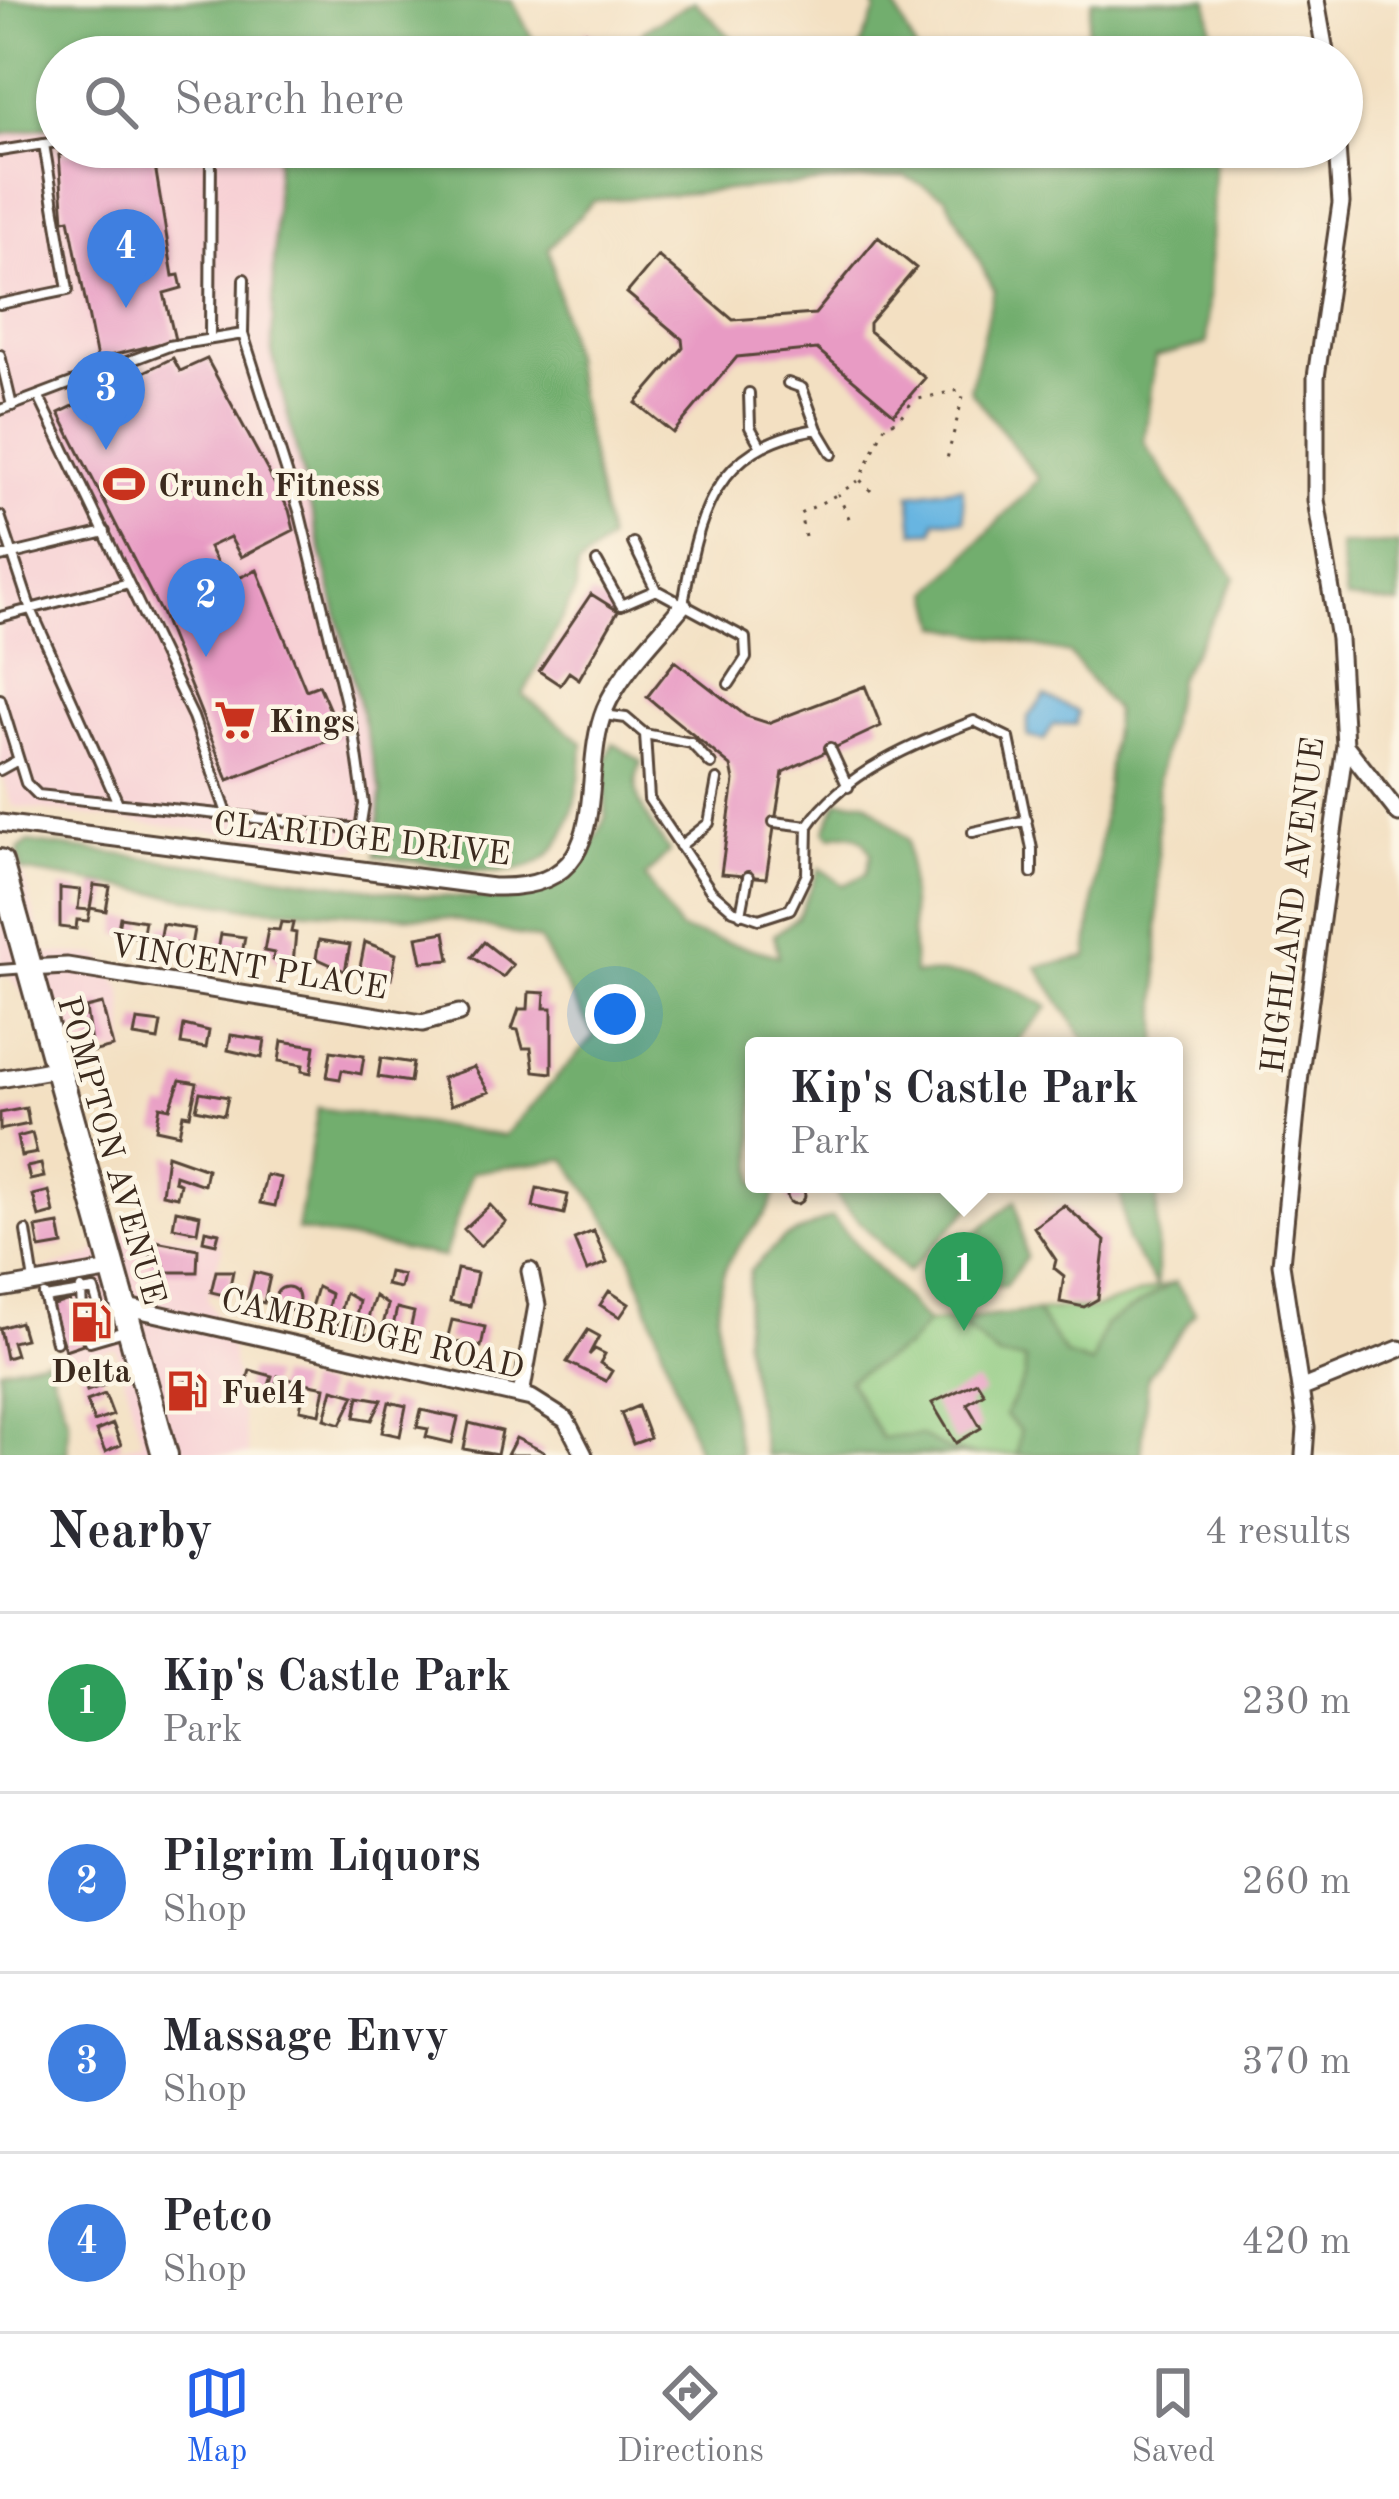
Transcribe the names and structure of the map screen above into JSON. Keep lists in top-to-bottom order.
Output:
{
  "streets": {
    "main road": ["POMPTON AVENUE"],
    "street": [
      "CLARIDGE DRIVE",
      "HIGHLAND AVENUE",
      "VINCENT PLACE",
      "CAMBRIDGE ROAD"
    ]
  },
  "crossings": [
    ["VINCENT PLACE", "POMPTON AVENUE"],
    ["POMPTON AVENUE", "CAMBRIDGE ROAD"]
  ],
  "places": {
    "sports": ["Crunch Fitness"],
    "supermarket": ["Kings"],
    "fuel station": ["Delta", "Fuel4"]
  },
  "page": {
    "search": "Search here",
    "pins": [
      "4",
      "3",
      "2",
      "1"
    ],
    "popup": ["Kip's Castle Park", "Park"],
    "heading": ["Nearby", "4 results"],
    "list": [
      {
        "mark": "1",
        "name": "Kip's Castle Park",
        "note": "Park",
        "value": "230 m"
      },
      {
        "mark": "2",
        "name": "Pilgrim Liquors",
        "note": "Shop",
        "value": "260 m"
      },
      {
        "mark": "3",
        "name": "Massage Envy",
        "note": "Shop",
        "value": "370 m"
      },
      {
        "mark": "4",
        "name": "Petco",
        "note": "Shop",
        "value": "420 m"
      }
    ],
    "nav": ["Map", "Directions", "Saved"]
  }
}
